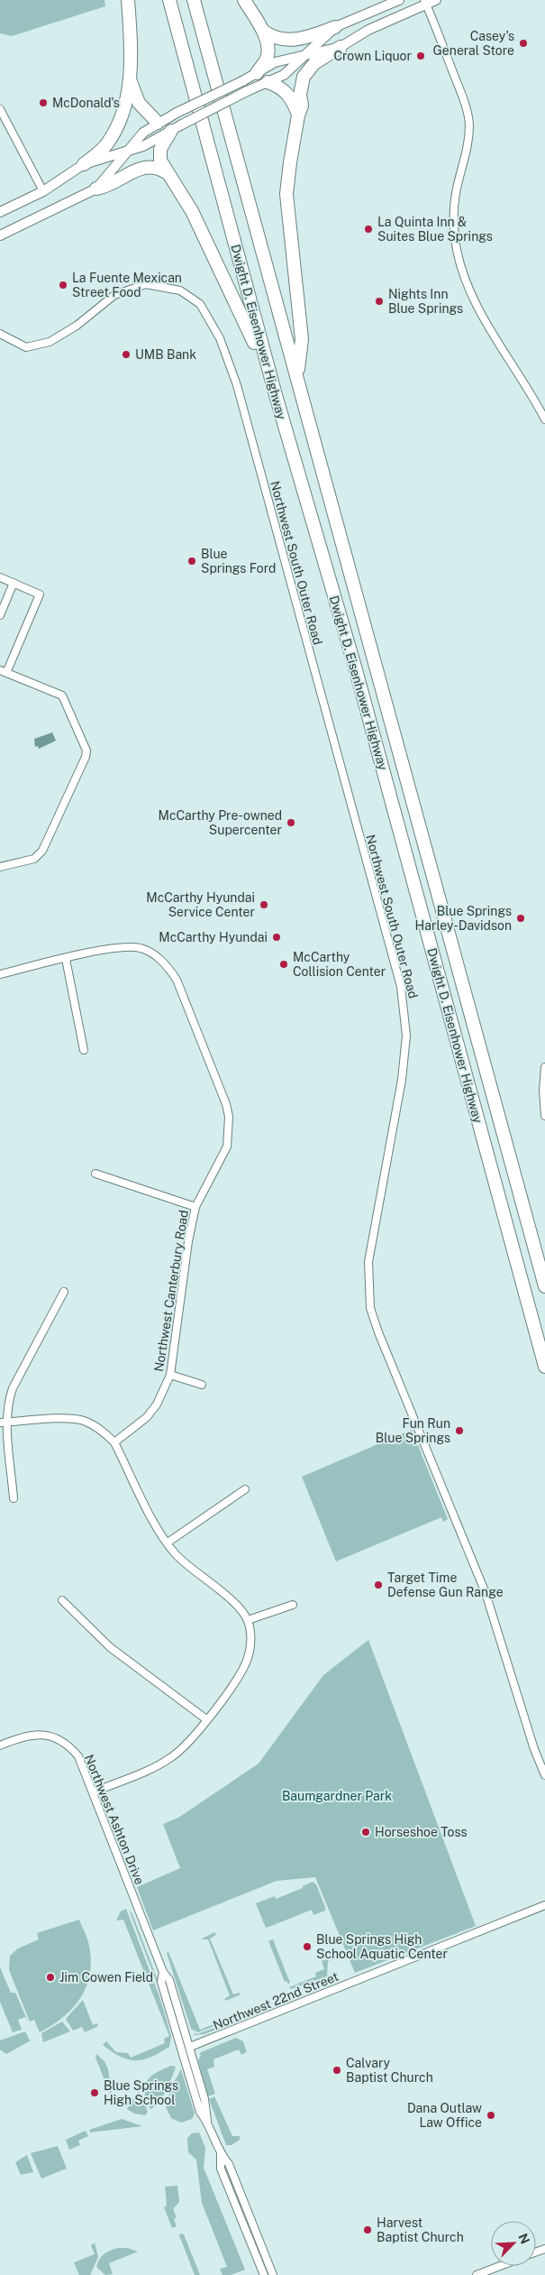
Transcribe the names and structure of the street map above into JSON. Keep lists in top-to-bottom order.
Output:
{
  "streets": {
    "highway": ["Dwight D. Eisenhower Highway"],
    "street": [
      "Northwest South Outer Road",
      "Northwest Canterbury Road",
      "Northwest Ashton Drive",
      "Northwest 22nd Street"
    ]
  },
  "crossings": [
    ["Northwest Ashton Drive", "Northwest 22nd Street"]
  ],
  "parks": ["Baumgardner Park"],
  "places": [
    "Casey's General Store",
    "Crown Liquor",
    "McDonald's",
    "La Quinta Inn & Suites Blue Springs",
    "La Fuente Mexican Street Food",
    "Nights Inn Blue Springs",
    "UMB Bank",
    "Blue Springs Ford",
    "McCarthy Pre-owned Supercenter",
    "McCarthy Hyundai Service Center",
    "Blue Springs Harley-Davidson",
    "McCarthy Hyundai",
    "McCarthy Collision Center",
    "Fun Run Blue Springs",
    "Target Time Defense Gun Range",
    "Horseshoe Toss",
    "Blue Springs High School Aquatic Center",
    "Jim Cowen Field",
    "Calvary Baptist Church",
    "Blue Springs High School",
    "Dana Outlaw Law Office",
    "Harvest Baptist Church"
  ],
  "north": "top right"
}
